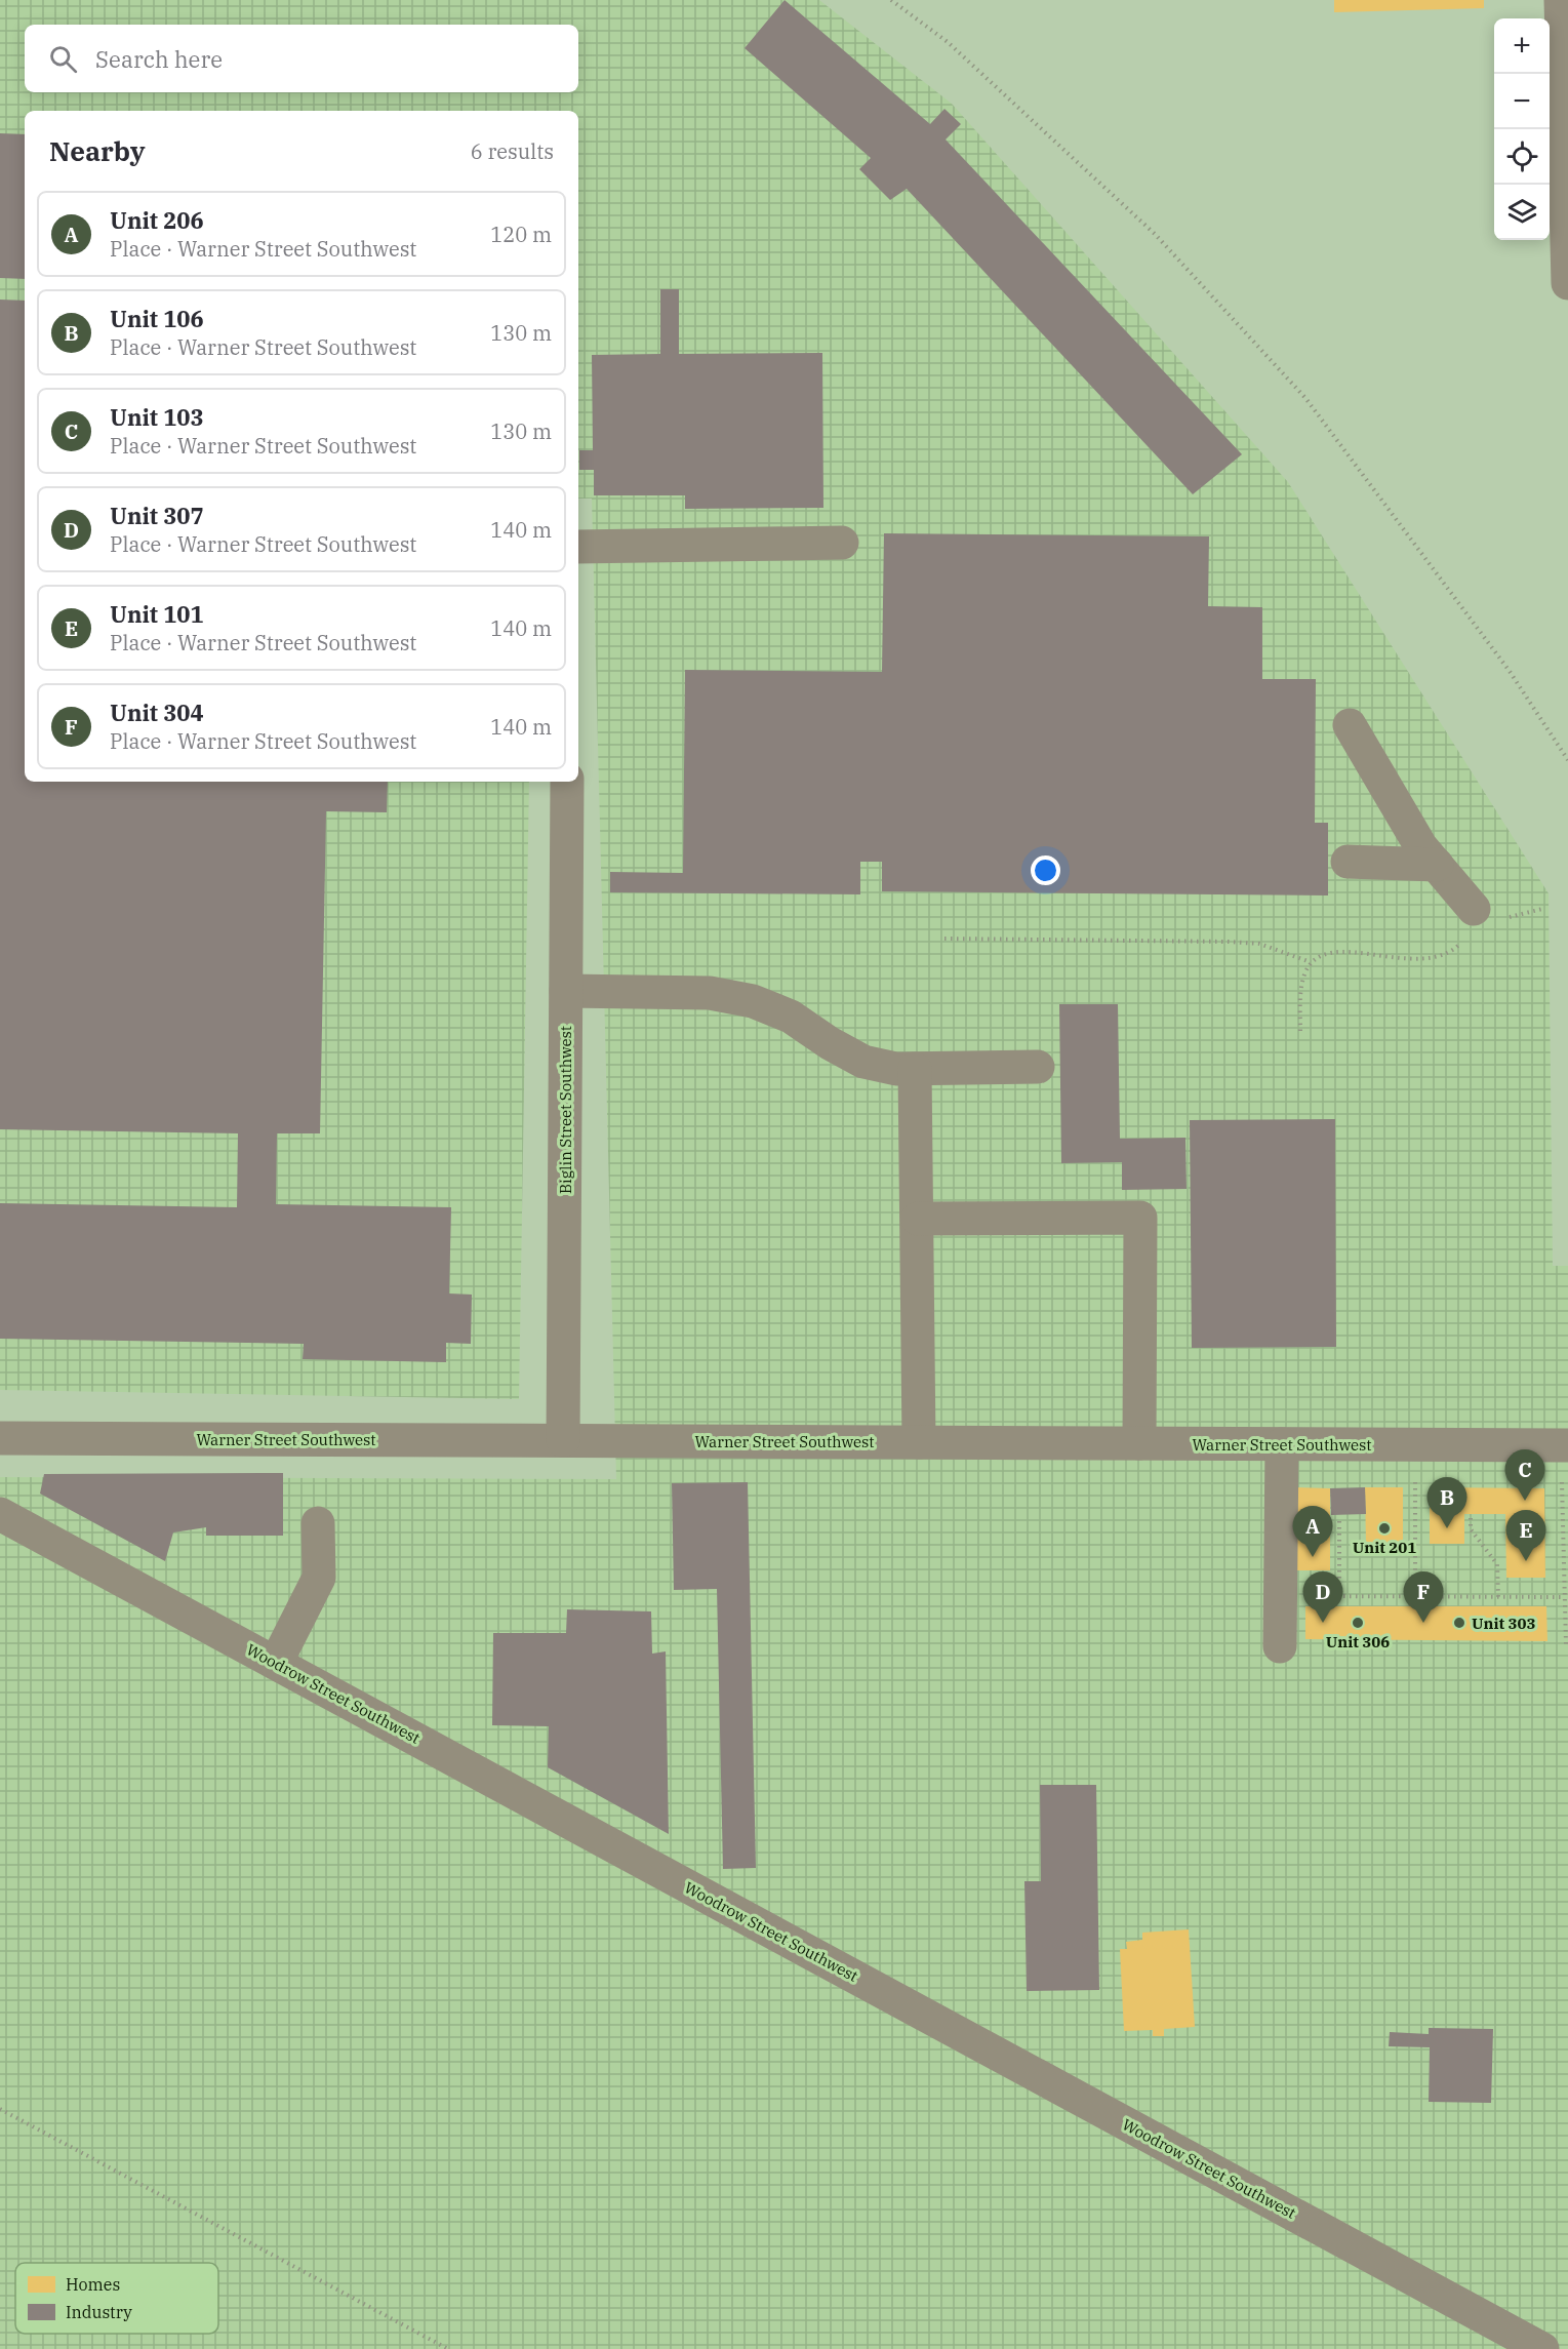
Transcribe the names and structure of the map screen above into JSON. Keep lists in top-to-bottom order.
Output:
{
  "streets": {
    "street": ["Biglin Street Southwest", "Warner Street Southwest", "Woodrow Street Southwest"]
  },
  "crossings": [
    ["Biglin Street Southwest", "Warner Street Southwest"]
  ],
  "places": ["Unit 201", "Unit 306", "Unit 303"],
  "legend": ["Homes", "Industry"],
  "page": {
    "map_buttons": ["+", "−"],
    "search": "Search here",
    "heading": ["Nearby", "6 results"],
    "list": [
      {
        "mark": "A",
        "name": "Unit 206",
        "note": "Place · Warner Street Southwest",
        "value": "120 m"
      },
      {
        "mark": "B",
        "name": "Unit 106",
        "note": "Place · Warner Street Southwest",
        "value": "130 m"
      },
      {
        "mark": "C",
        "name": "Unit 103",
        "note": "Place · Warner Street Southwest",
        "value": "130 m"
      },
      {
        "mark": "D",
        "name": "Unit 307",
        "note": "Place · Warner Street Southwest",
        "value": "140 m"
      },
      {
        "mark": "E",
        "name": "Unit 101",
        "note": "Place · Warner Street Southwest",
        "value": "140 m"
      },
      {
        "mark": "F",
        "name": "Unit 304",
        "note": "Place · Warner Street Southwest",
        "value": "140 m"
      }
    ],
    "pins": [
      "C",
      "B",
      "A",
      "E",
      "D",
      "F"
    ]
  }
}
